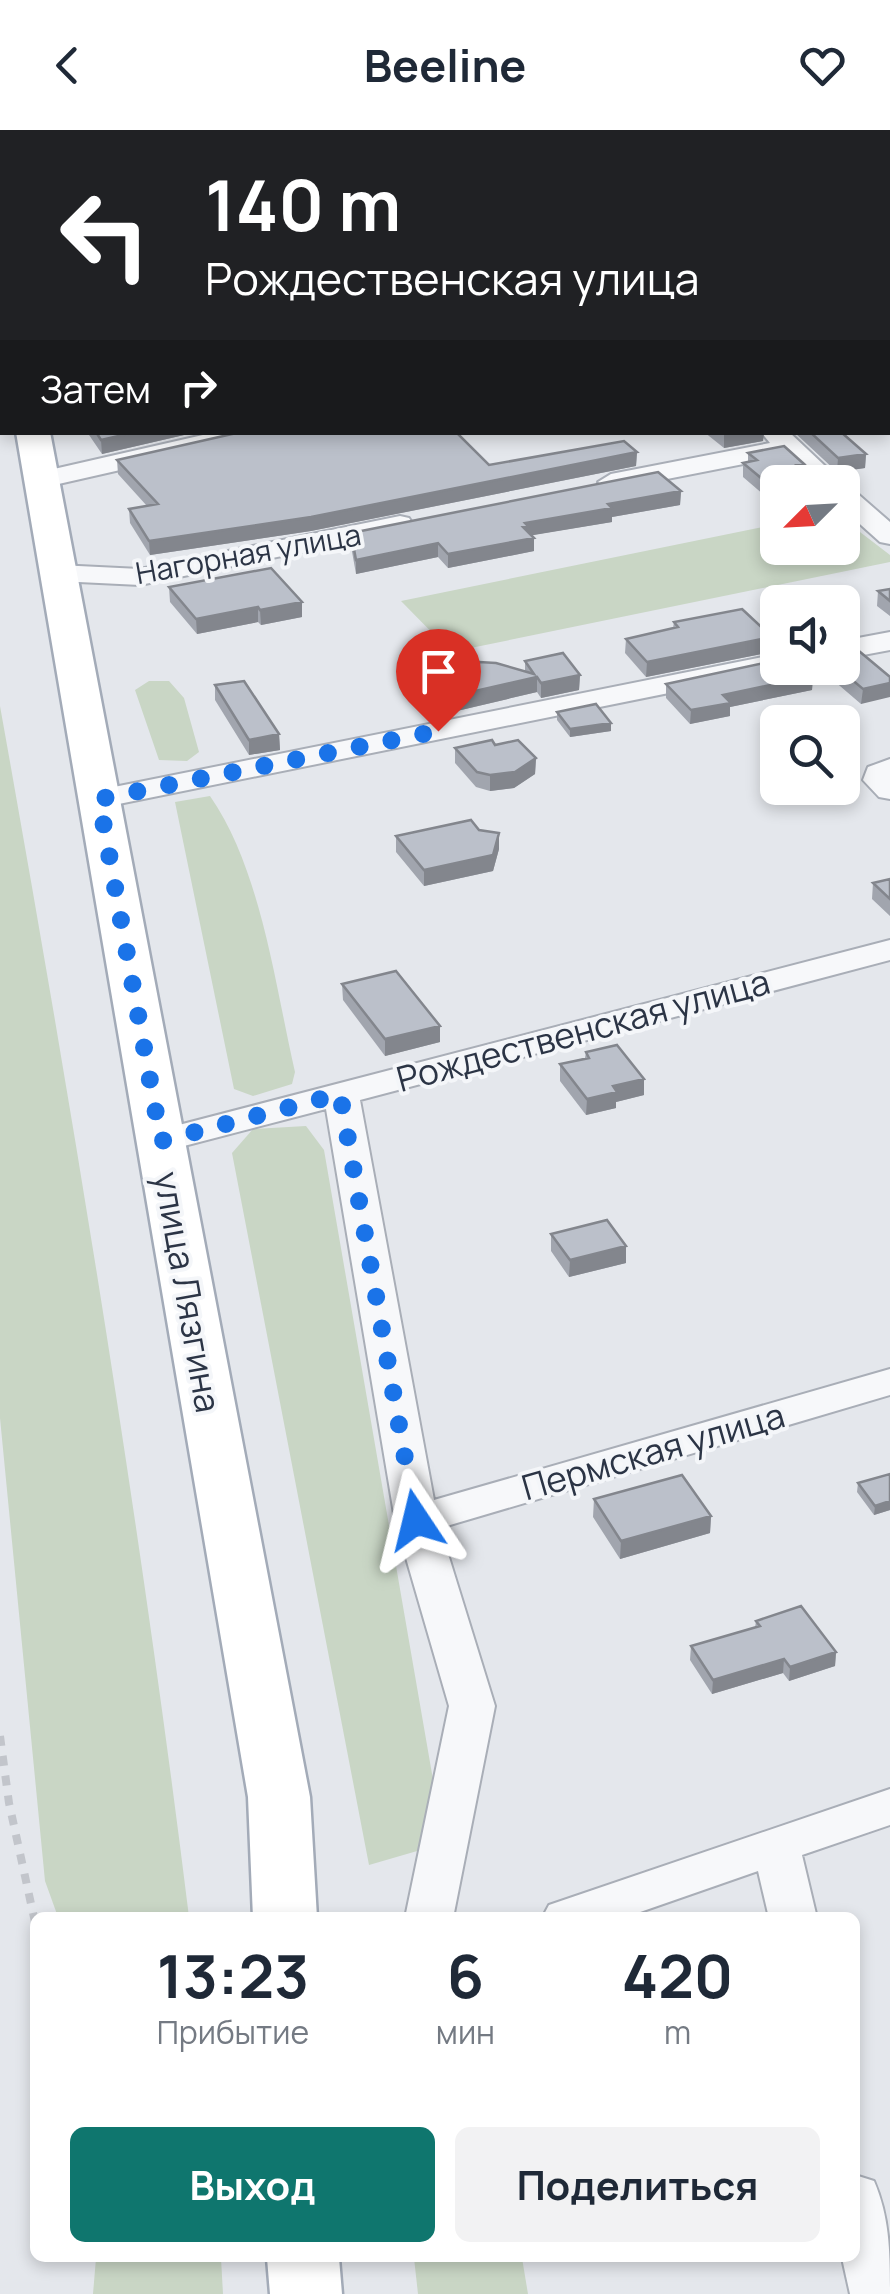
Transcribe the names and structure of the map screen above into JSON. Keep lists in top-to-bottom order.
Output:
{
  "streets": {
    "main road": ["улица Лязгина"],
    "street": ["Нагорная улица", "Рождественская улица", "Пермская улица"]
  },
  "crossings": [
    ["Нагорная улица", "улица Лязгина"],
    ["Рождественская улица", "улица Лязгина"]
  ],
  "north": "bottom left",
  "page": {
    "header": "Beeline",
    "turn": ["140 m", "Рождественская улица"],
    "then": "Затем",
    "eta": [
      "13:23",
      "Прибытие",
      "6",
      "мин",
      "420",
      "m"
    ],
    "buttons": ["Выход", "Поделиться"]
  }
}
